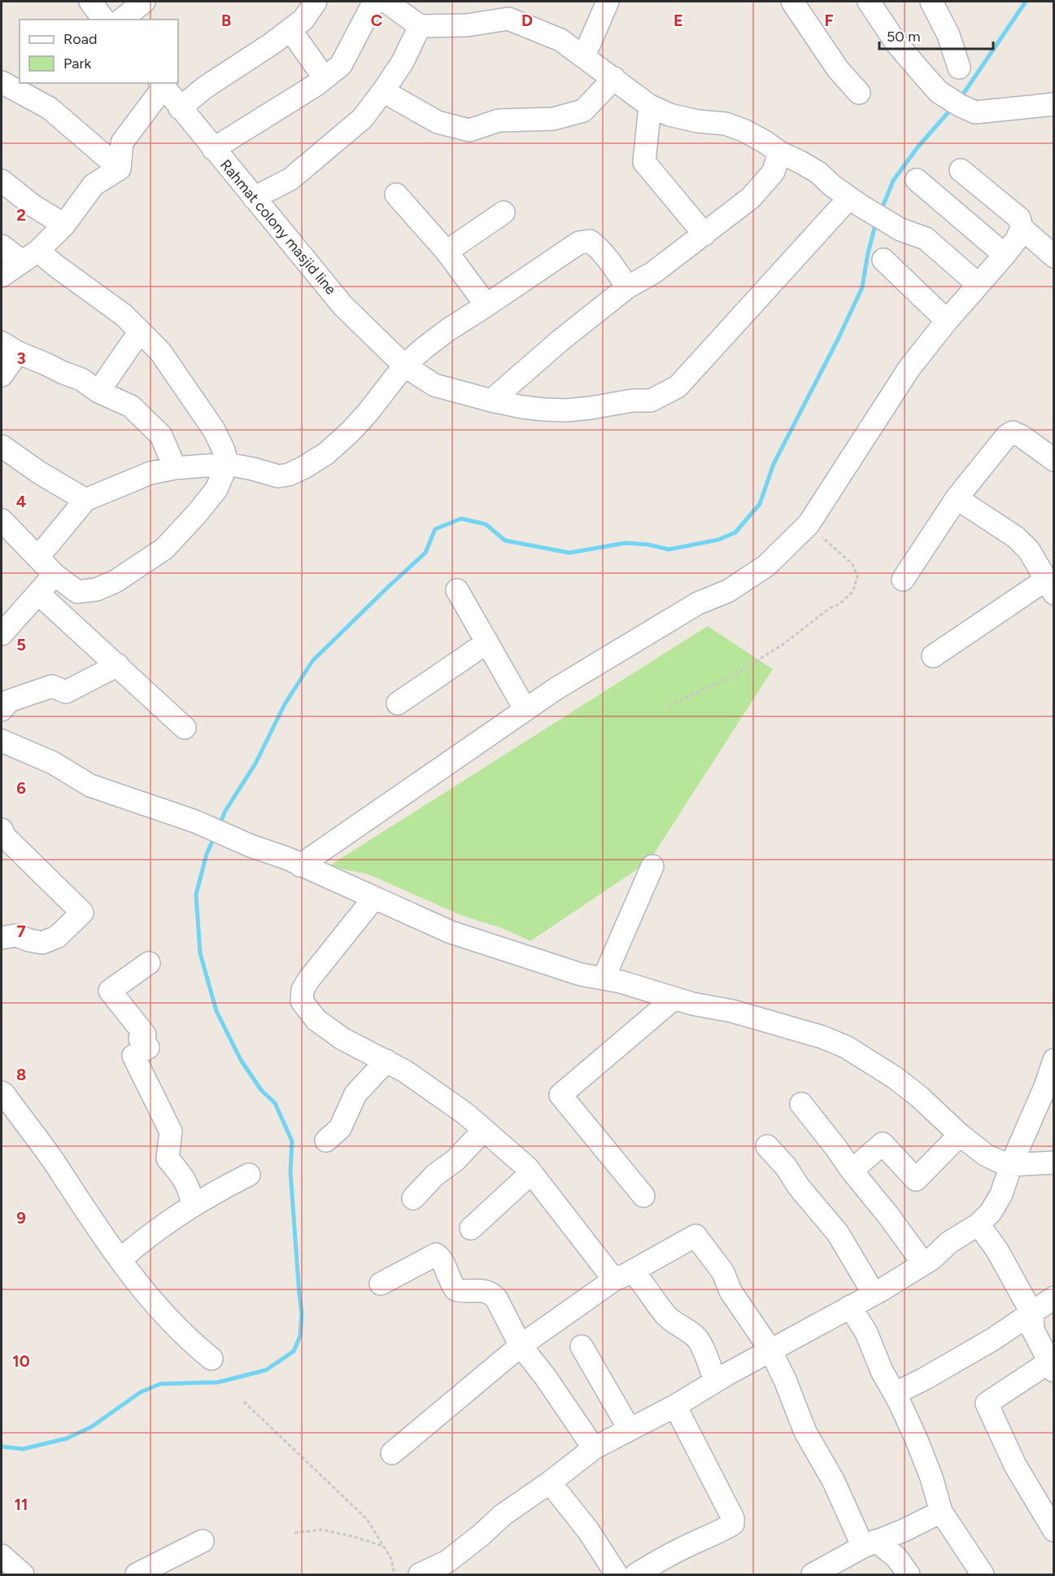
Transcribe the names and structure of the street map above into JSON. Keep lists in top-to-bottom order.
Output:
{
  "streets": {
    "street": ["Rahmat colony masjid line"]
  },
  "legend": ["Road", "Park"],
  "scale_bar": "50 m",
  "grid": {
    "columns": [
      "B",
      "C",
      "D",
      "E",
      "F"
    ],
    "rows": [
      "2",
      "3",
      "4",
      "5",
      "6",
      "7",
      "8",
      "9",
      "10",
      "11"
    ]
  }
}
